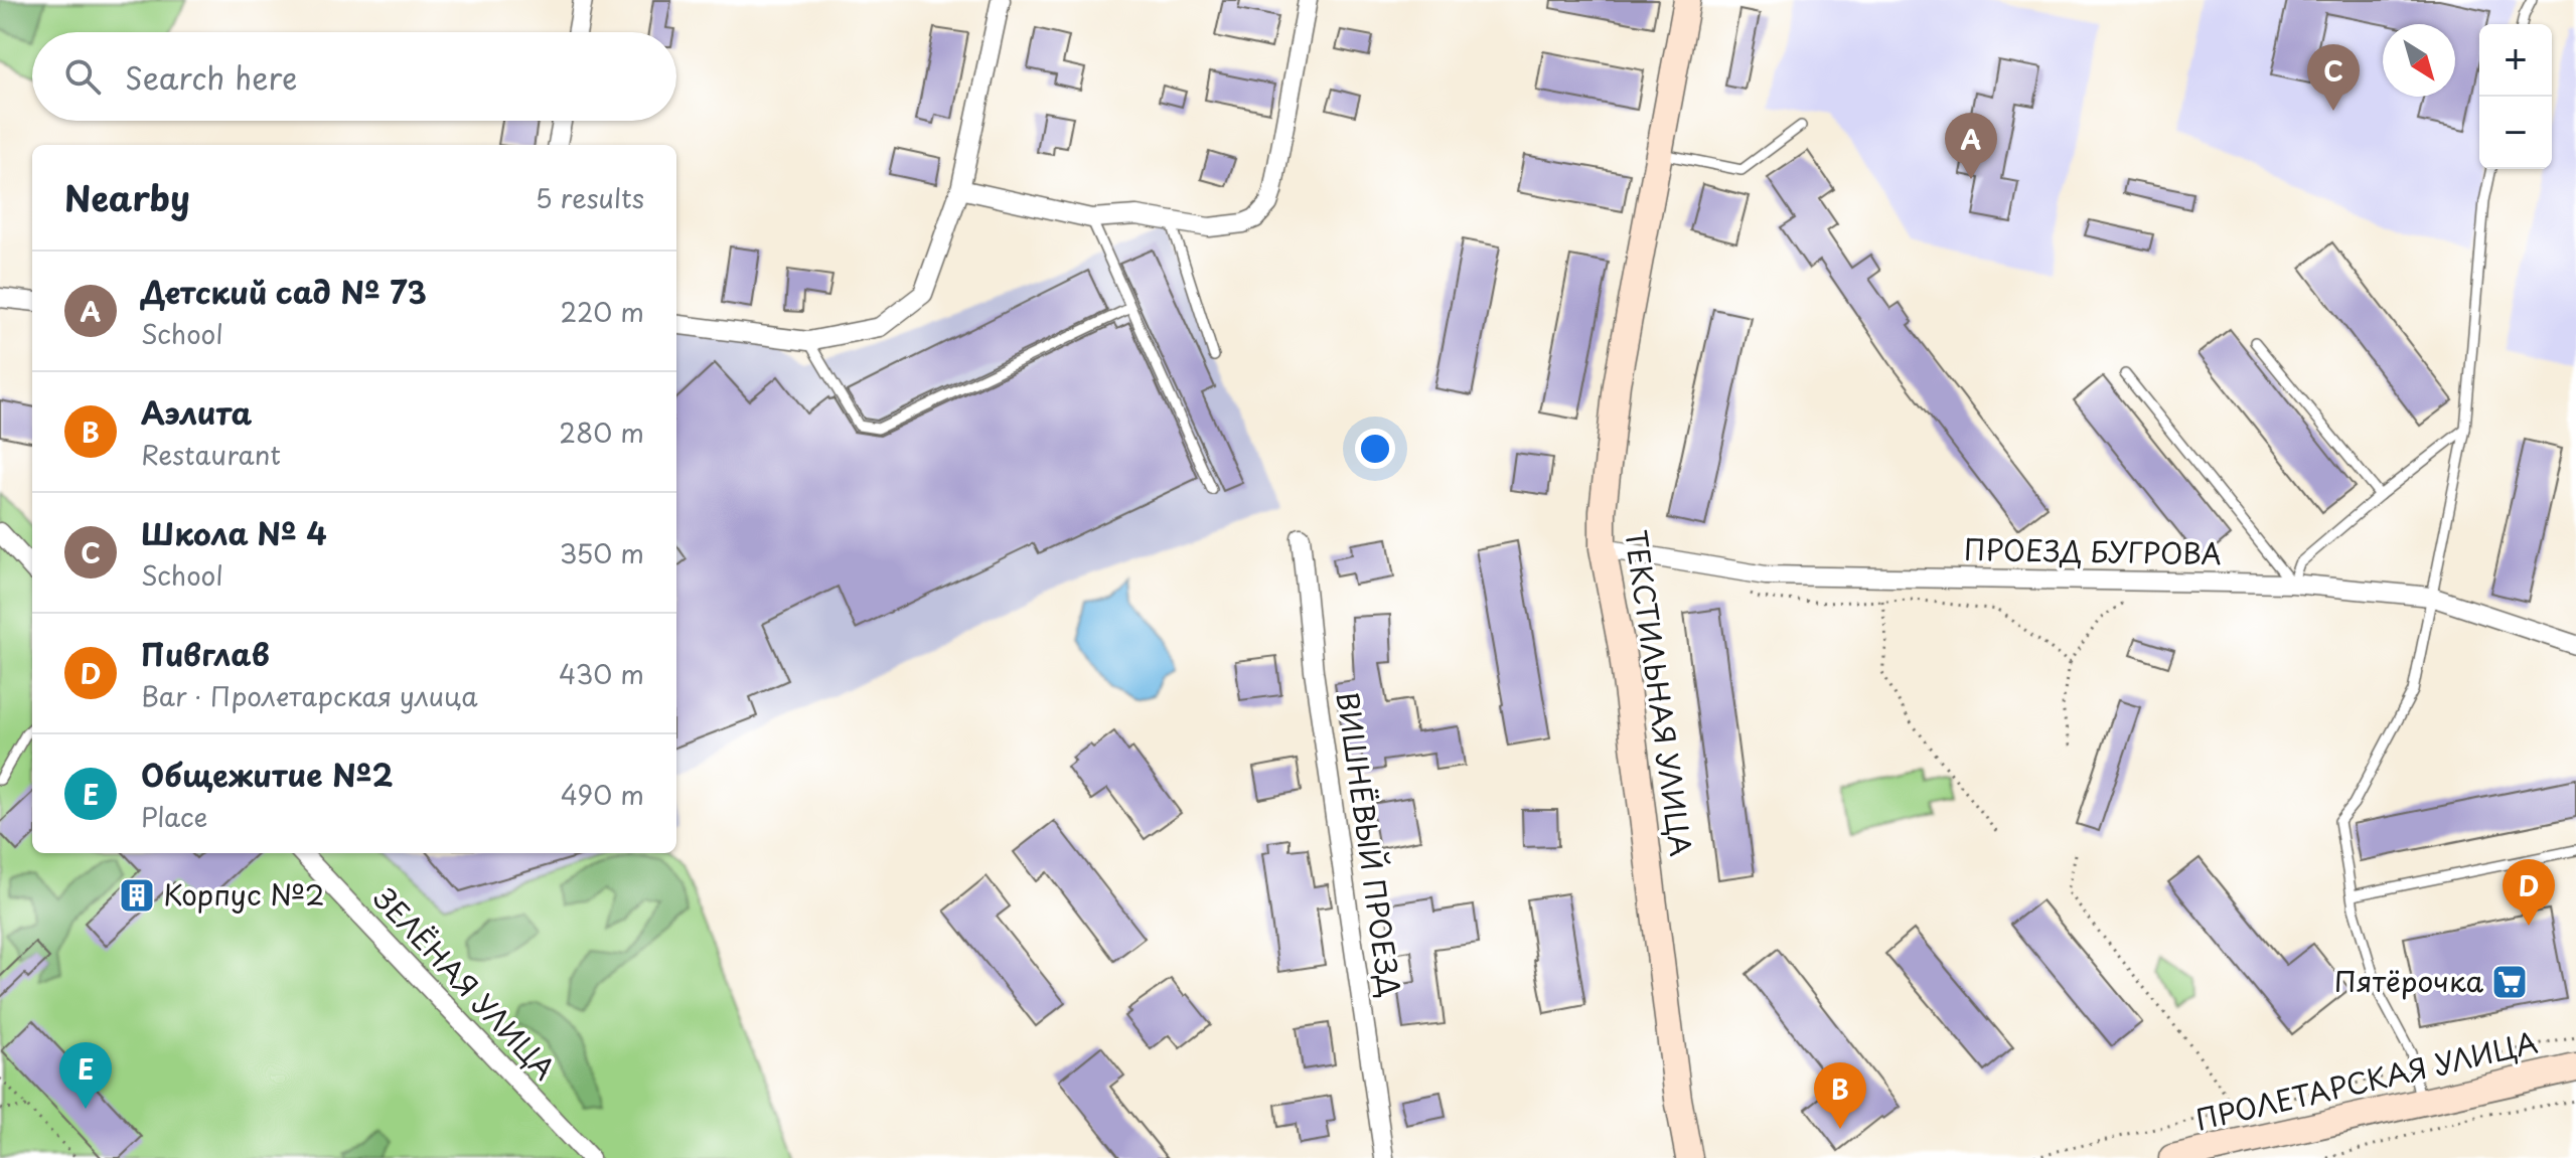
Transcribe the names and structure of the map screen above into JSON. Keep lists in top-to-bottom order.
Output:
{
  "streets": {
    "street": [
      "ПРОЕЗД БУГРОВА",
      "ТЕКСТИЛЬНАЯ УЛИЦА",
      "ВИШНЁВЫЙ ПРОЕЗД",
      "ЗЕЛЁНАЯ УЛИЦА",
      "ПРОЛЕТАРСКАЯ УЛИЦА"
    ]
  },
  "crossings": [
    ["ПРОЕЗД БУГРОВА", "ТЕКСТИЛЬНАЯ УЛИЦА"]
  ],
  "places": {
    "building": ["Корпус №2"],
    "supermarket": ["Пятёрочка"]
  },
  "north": "bottom right",
  "page": {
    "map_buttons": ["+", "−"],
    "search": "Search here",
    "pins": [
      "C",
      "A",
      "D",
      "E",
      "B"
    ],
    "heading": ["Nearby", "5 results"],
    "list": [
      {
        "mark": "A",
        "name": "Детский сад № 73",
        "note": "School",
        "value": "220 m"
      },
      {
        "mark": "B",
        "name": "Аэлита",
        "note": "Restaurant",
        "value": "280 m"
      },
      {
        "mark": "C",
        "name": "Школа № 4",
        "note": "School",
        "value": "350 m"
      },
      {
        "mark": "D",
        "name": "Пивглав",
        "note": "Bar · Пролетарская улица",
        "value": "430 m"
      },
      {
        "mark": "E",
        "name": "Общежитие №2",
        "note": "Place",
        "value": "490 m"
      }
    ]
  }
}
